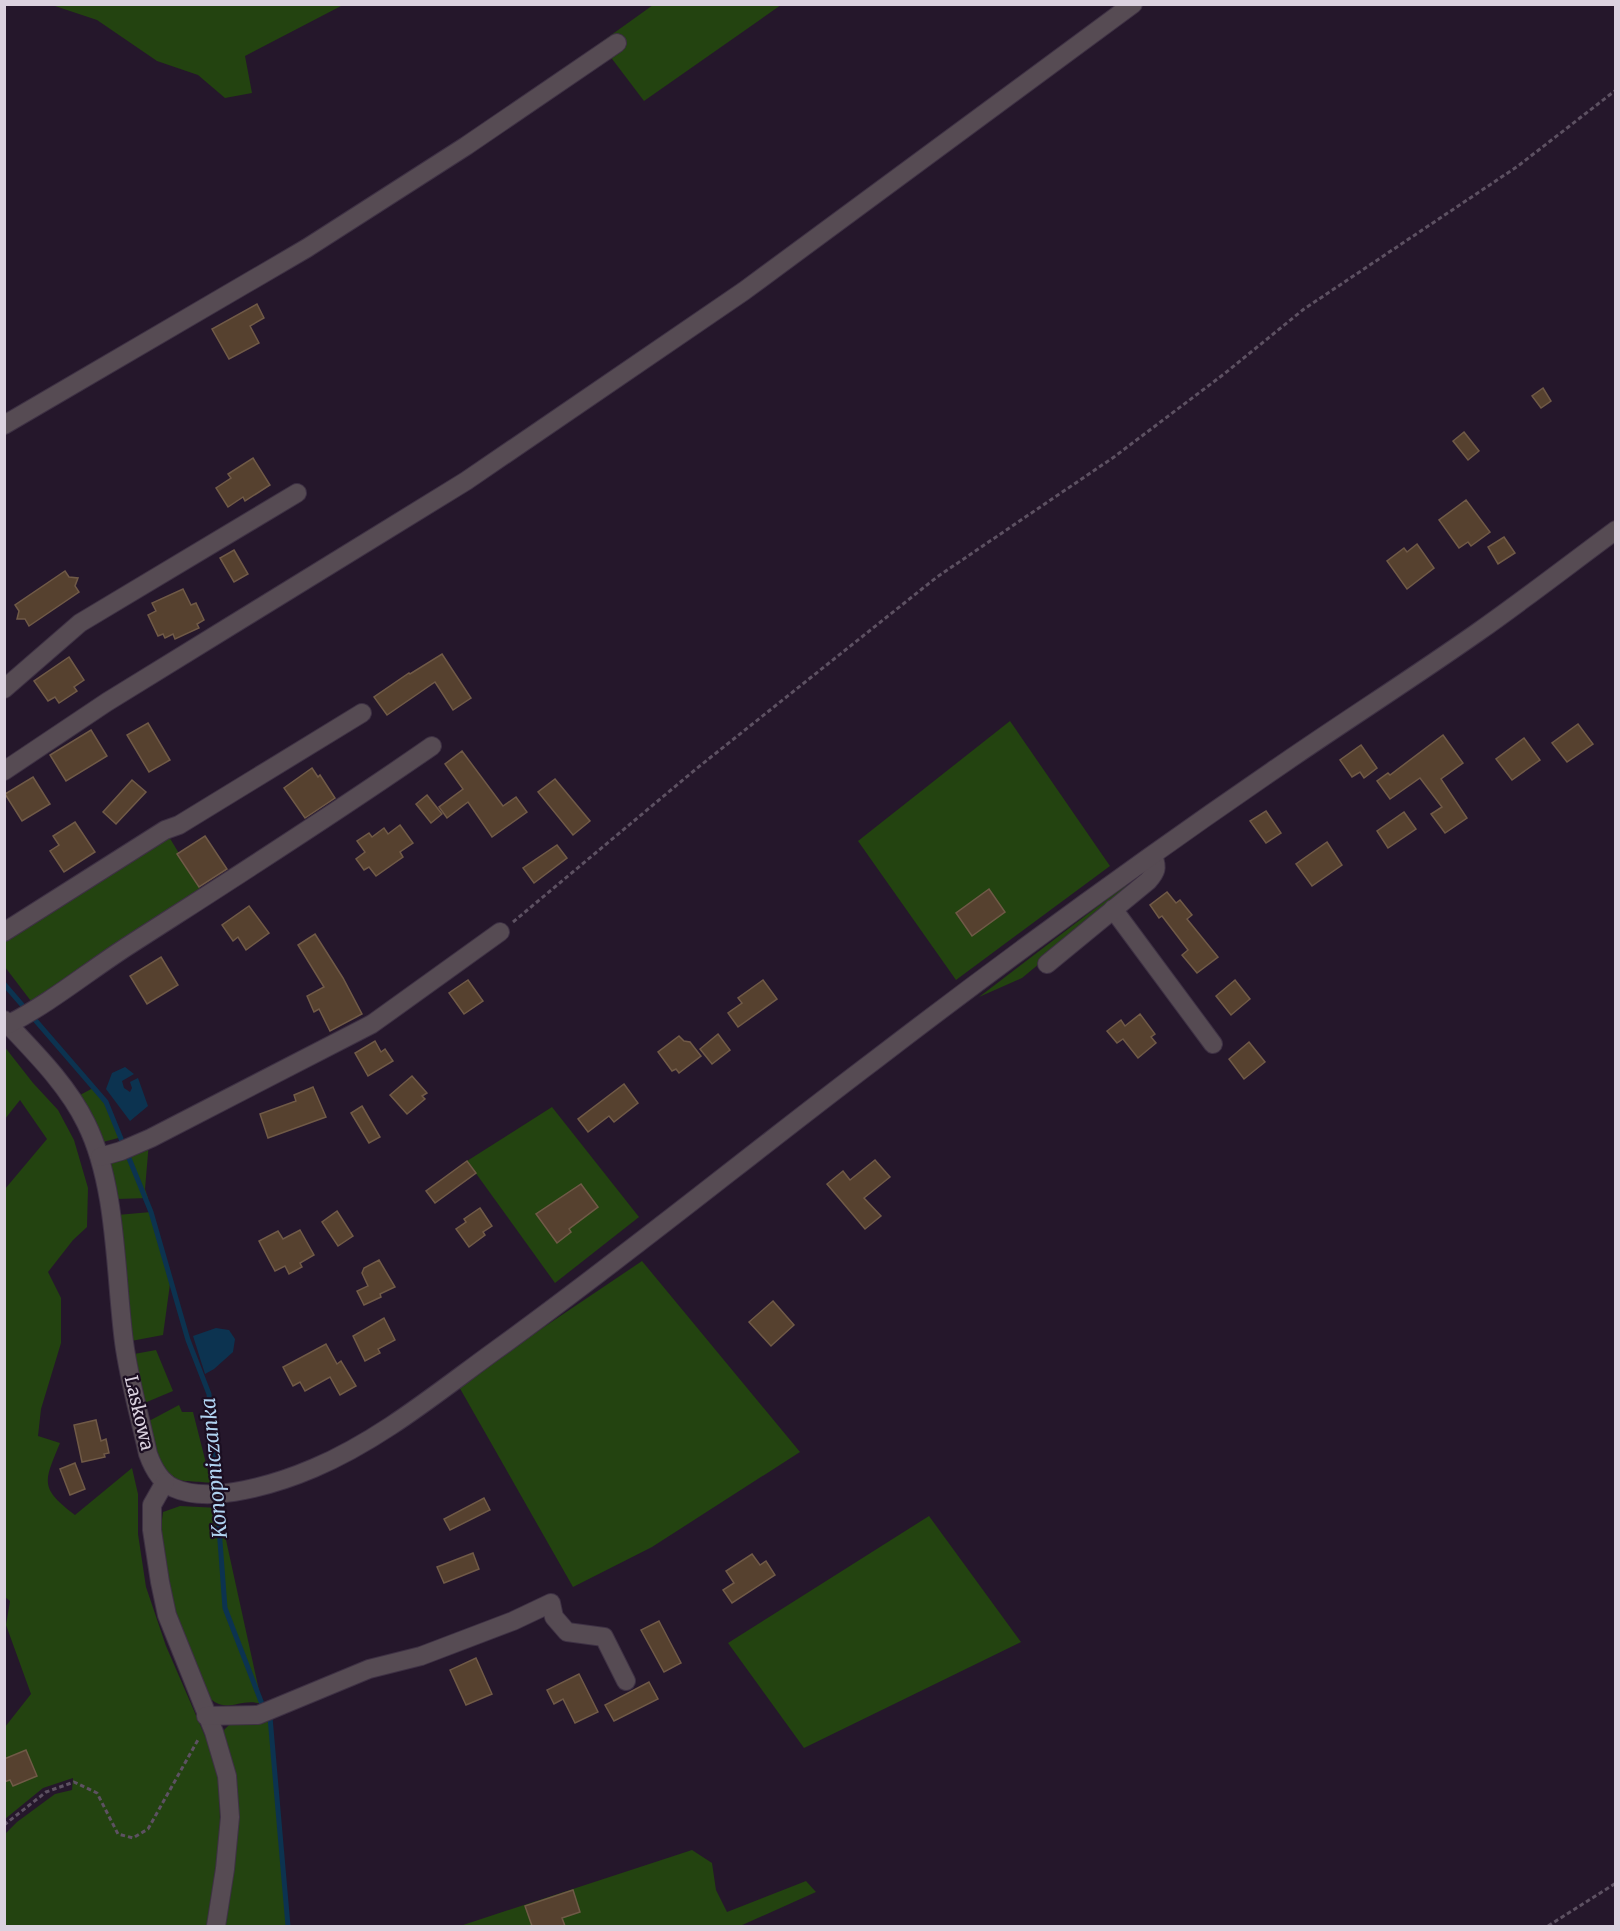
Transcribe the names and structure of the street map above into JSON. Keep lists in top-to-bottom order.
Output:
{
  "streets": {
    "street": ["Laskowa"]
  },
  "water": ["Konopniczanka"]
}
